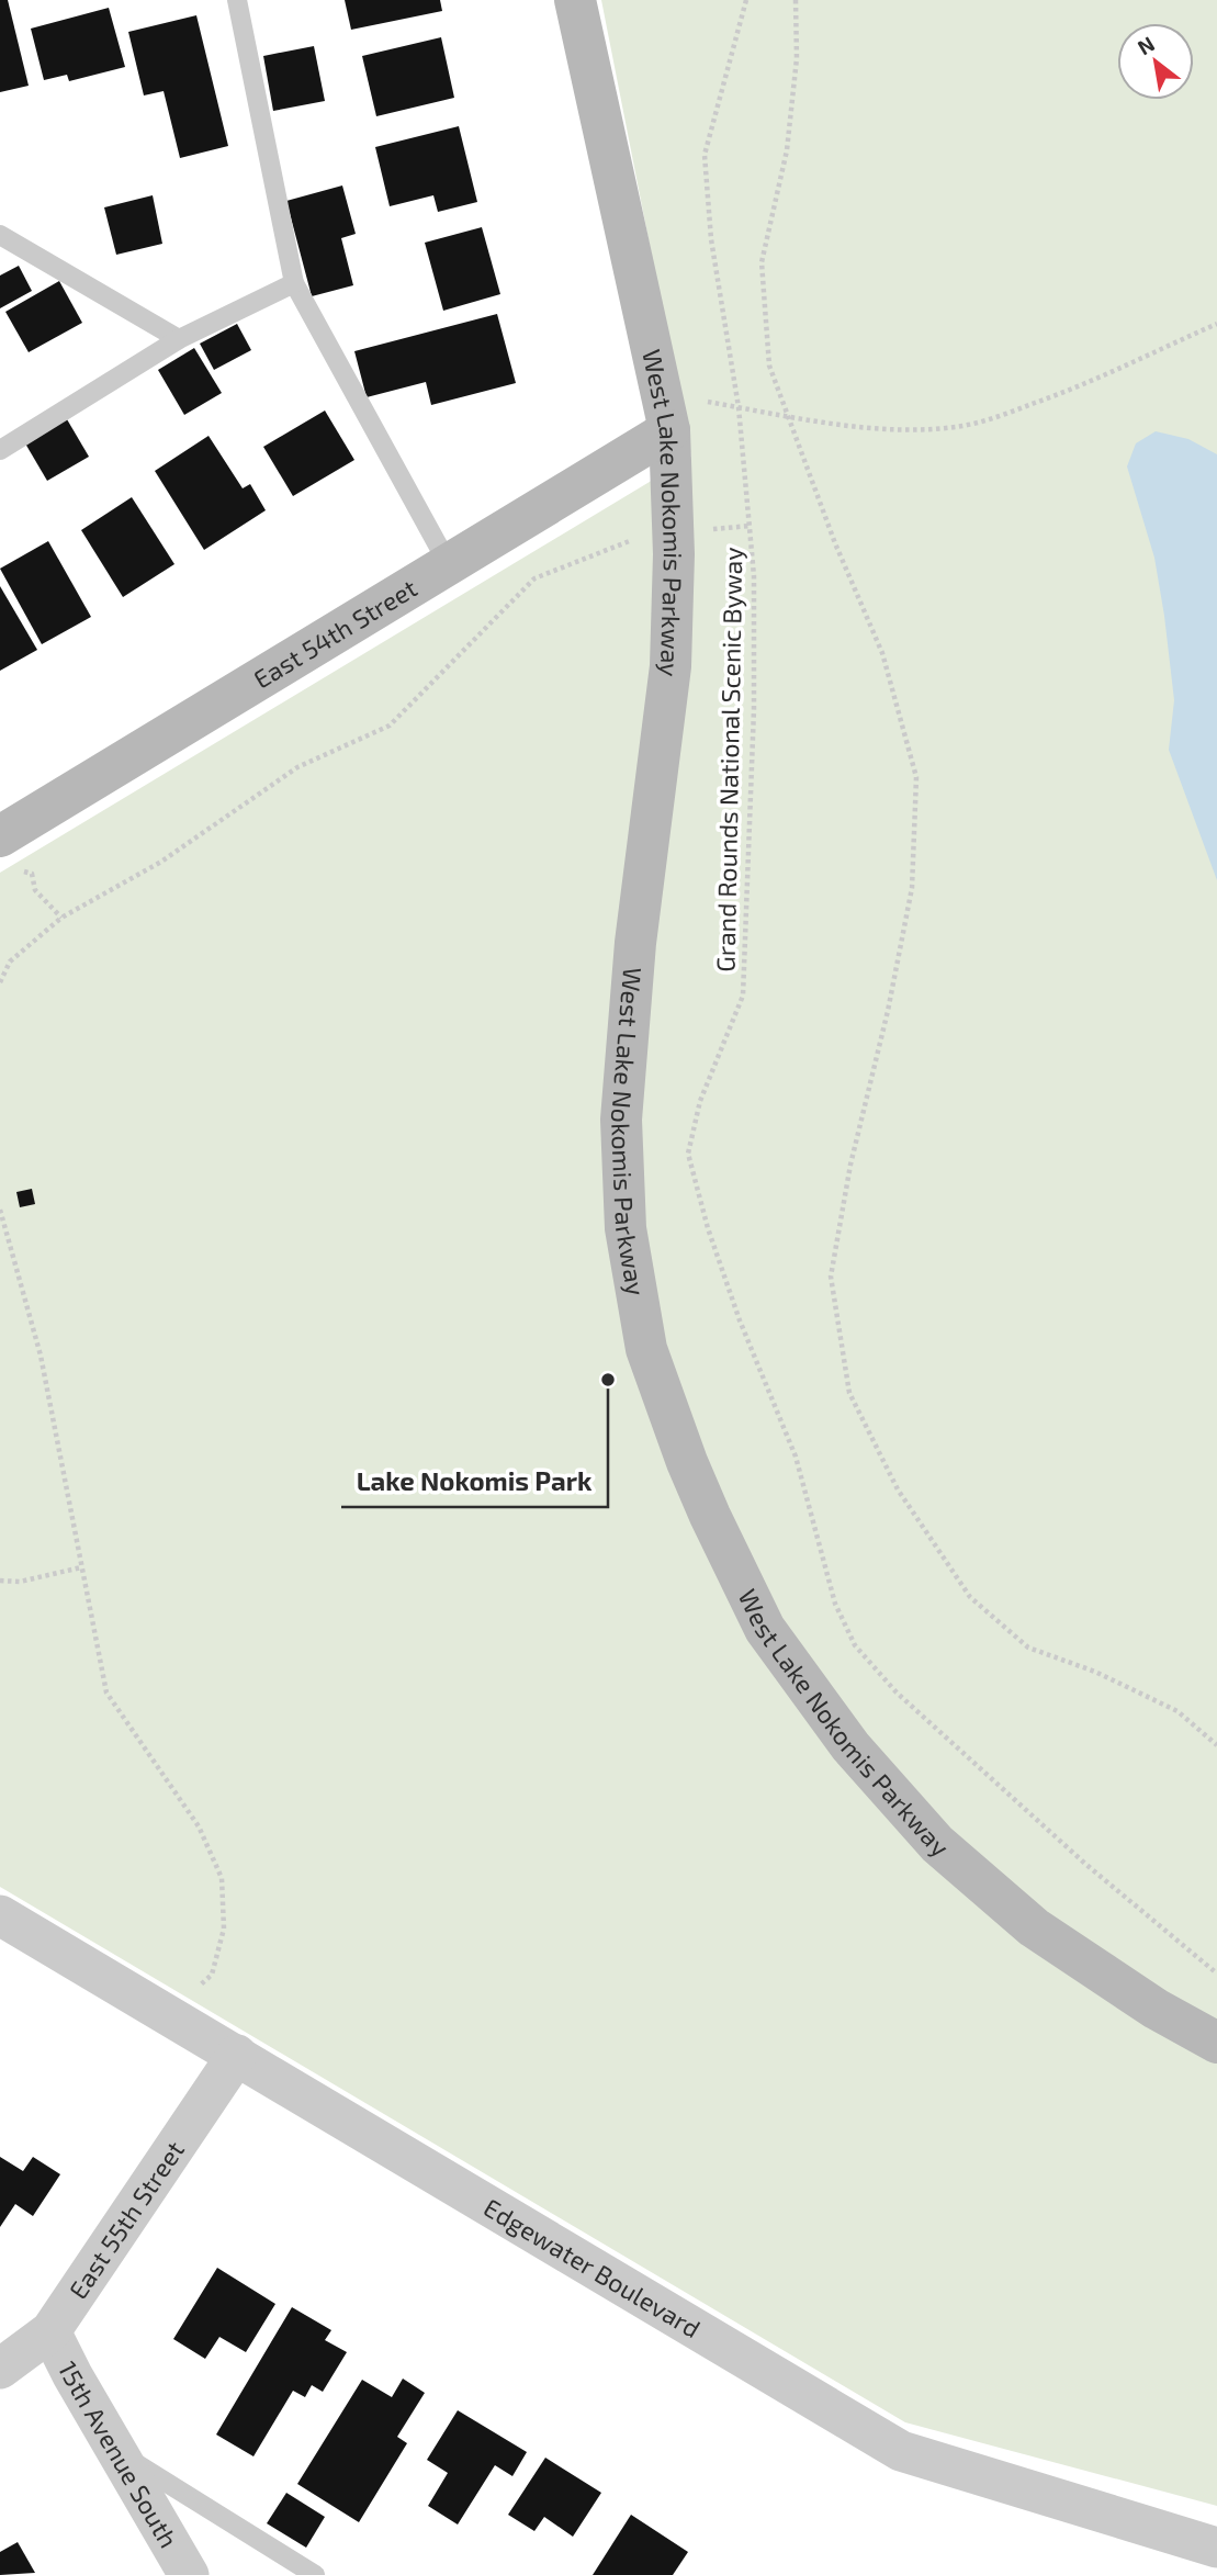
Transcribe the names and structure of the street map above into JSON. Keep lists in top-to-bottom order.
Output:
{
  "streets": {
    "street": [
      "West Lake Nokomis Parkway",
      "East 54th Street",
      "East 55th Street",
      "Edgewater Boulevard",
      "15th Avenue South"
    ],
    "path": ["Grand Rounds National Scenic Byway"]
  },
  "crossings": [
    ["West Lake Nokomis Parkway", "East 54th Street"],
    ["East 55th Street", "Edgewater Boulevard"],
    ["East 55th Street", "15th Avenue South"]
  ],
  "places": ["Lake Nokomis Park"],
  "north": "top left"
}
